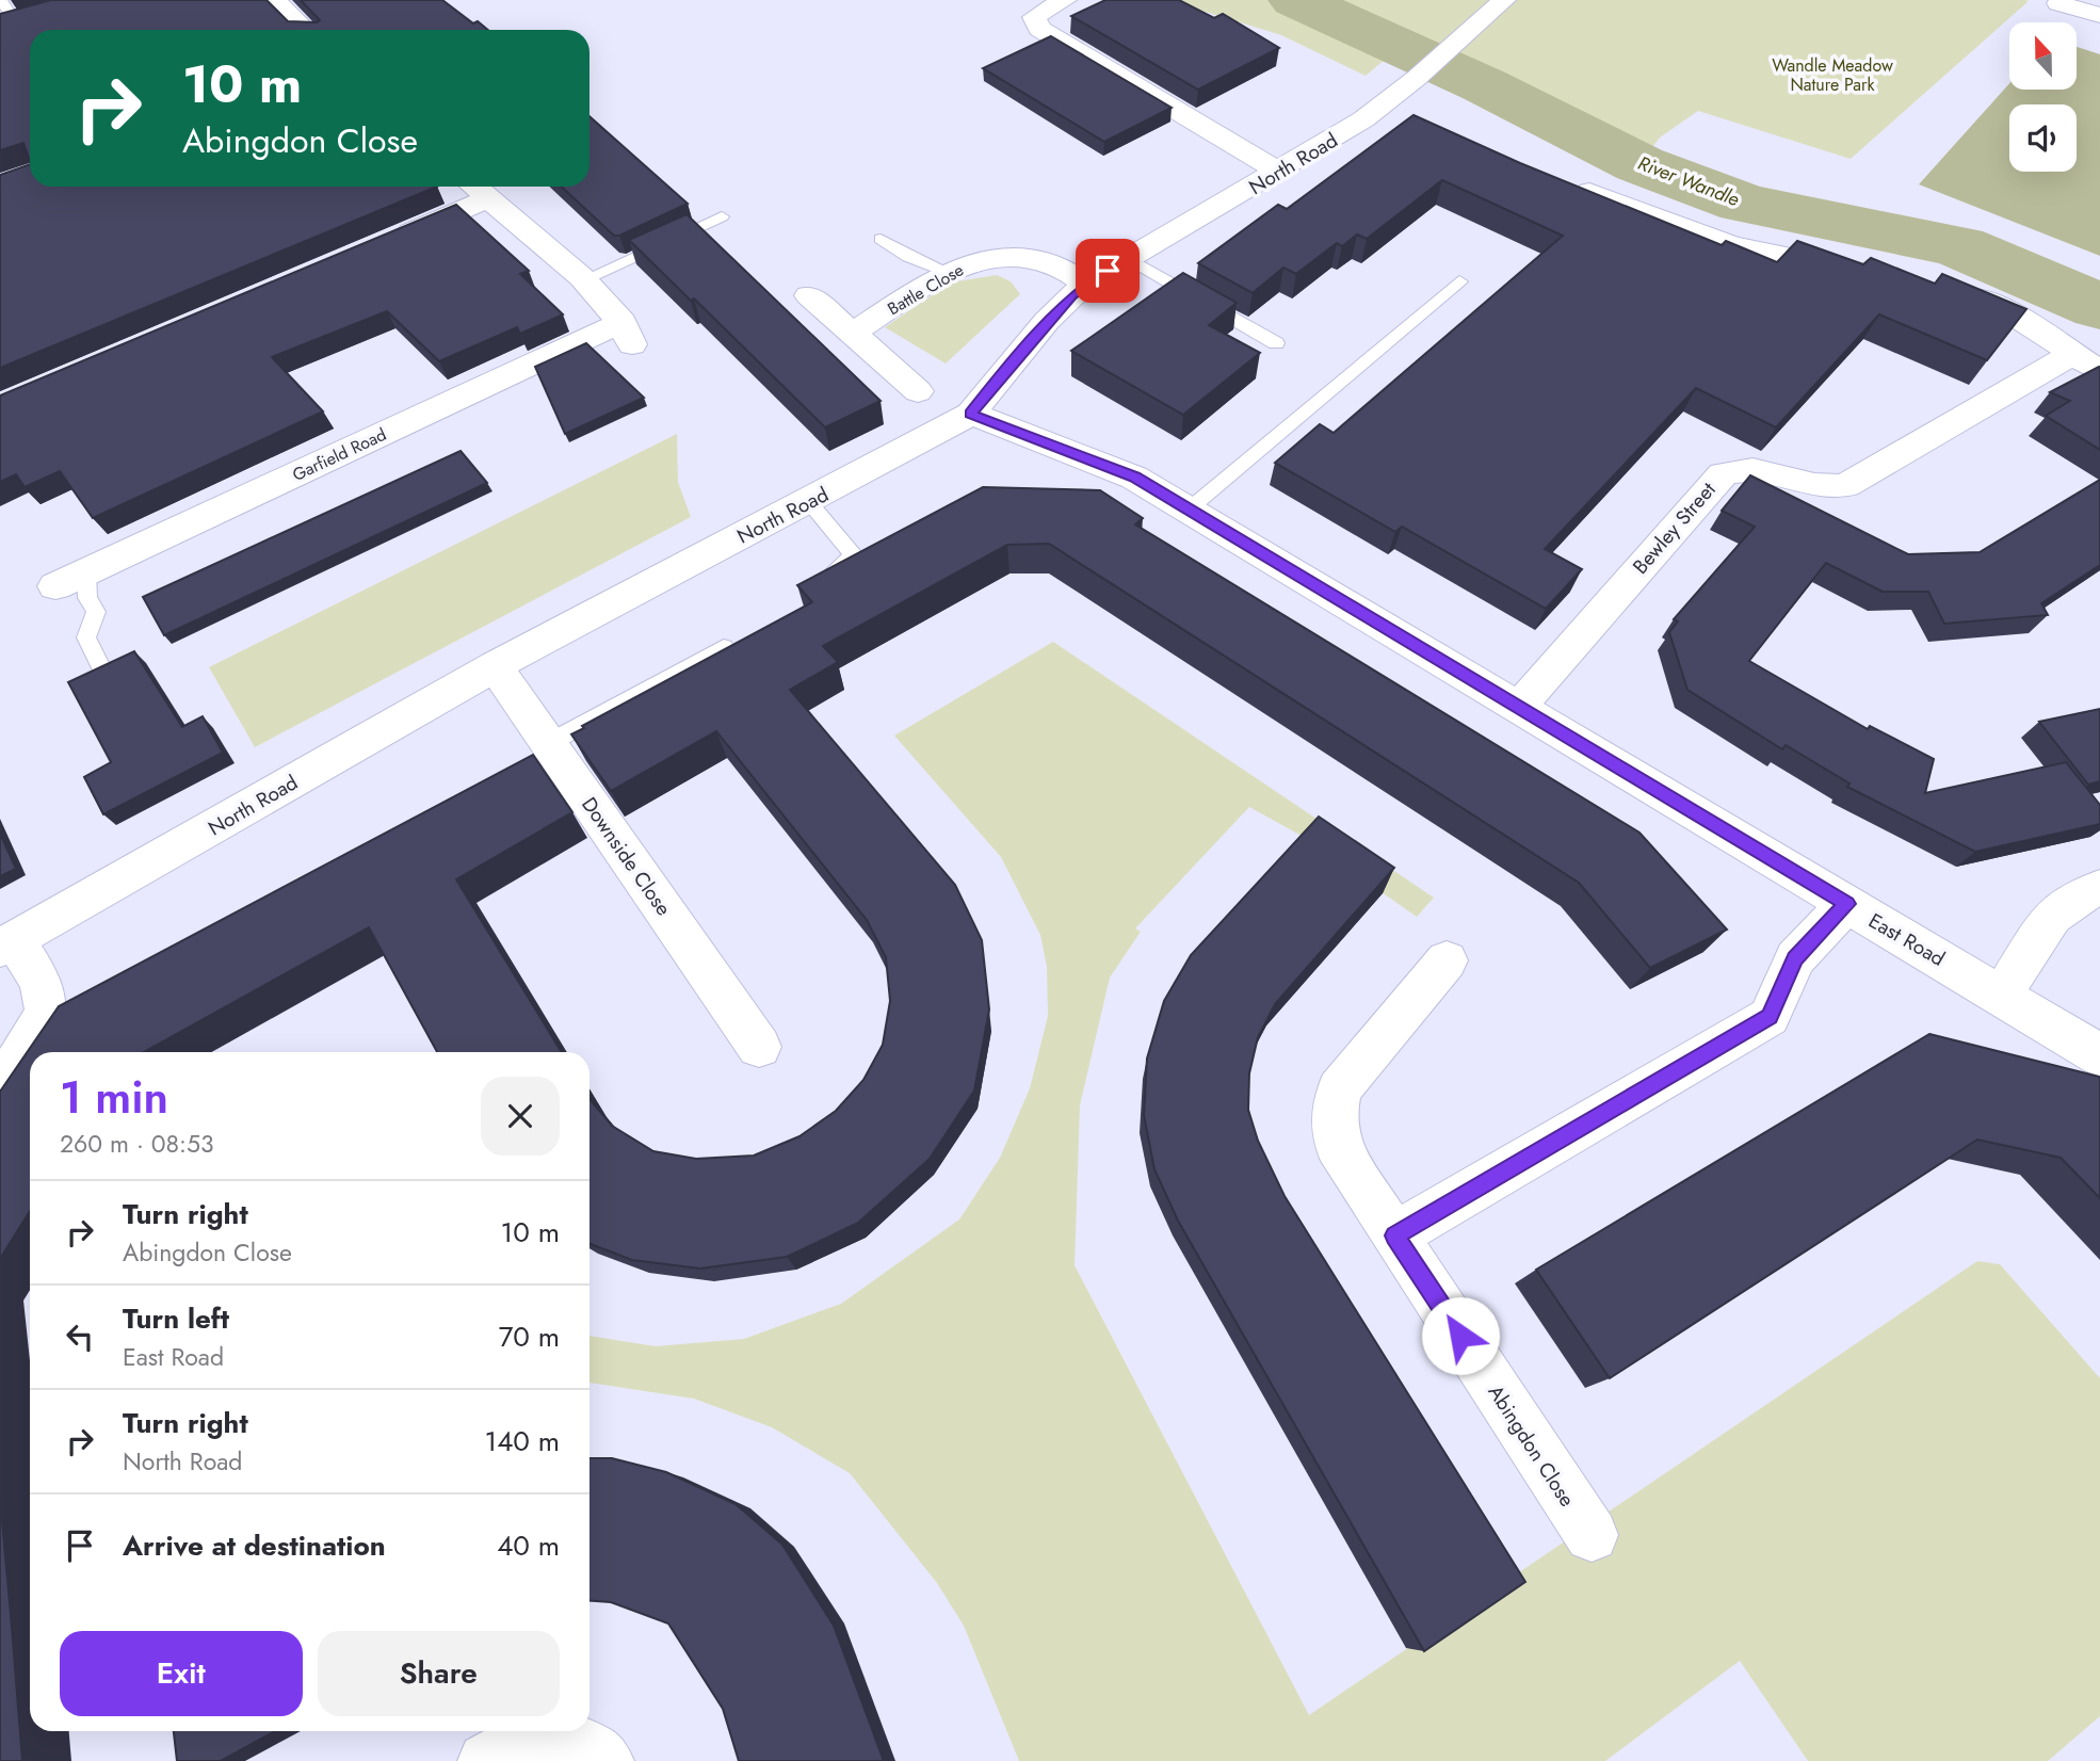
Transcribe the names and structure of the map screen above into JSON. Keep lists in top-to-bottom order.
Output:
{
  "streets": {
    "street": [
      "North Road",
      "Battle Close",
      "Garfield Road",
      "Bewley Street",
      "Downside Close",
      "East Road",
      "Abingdon Close"
    ]
  },
  "crossings": [
    ["North Road", "Battle Close"],
    ["North Road", "Downside Close"],
    ["North Road", "East Road"],
    ["Bewley Street", "East Road"]
  ],
  "water": ["River Wandle"],
  "parks": ["Wandle Meadow Nature Park"],
  "north": "top",
  "page": {
    "turn": ["10 m", "Abingdon Close"],
    "heading": ["1 min", "260 m · 08:53"],
    "list": [
      {
        "name": "Turn right",
        "note": "Abingdon Close",
        "value": "10 m"
      },
      {
        "name": "Turn left",
        "note": "East Road",
        "value": "70 m"
      },
      {
        "name": "Turn right",
        "note": "North Road",
        "value": "140 m"
      },
      {
        "name": "Arrive at destination",
        "value": "40 m"
      }
    ],
    "buttons": ["Exit", "Share"]
  }
}
